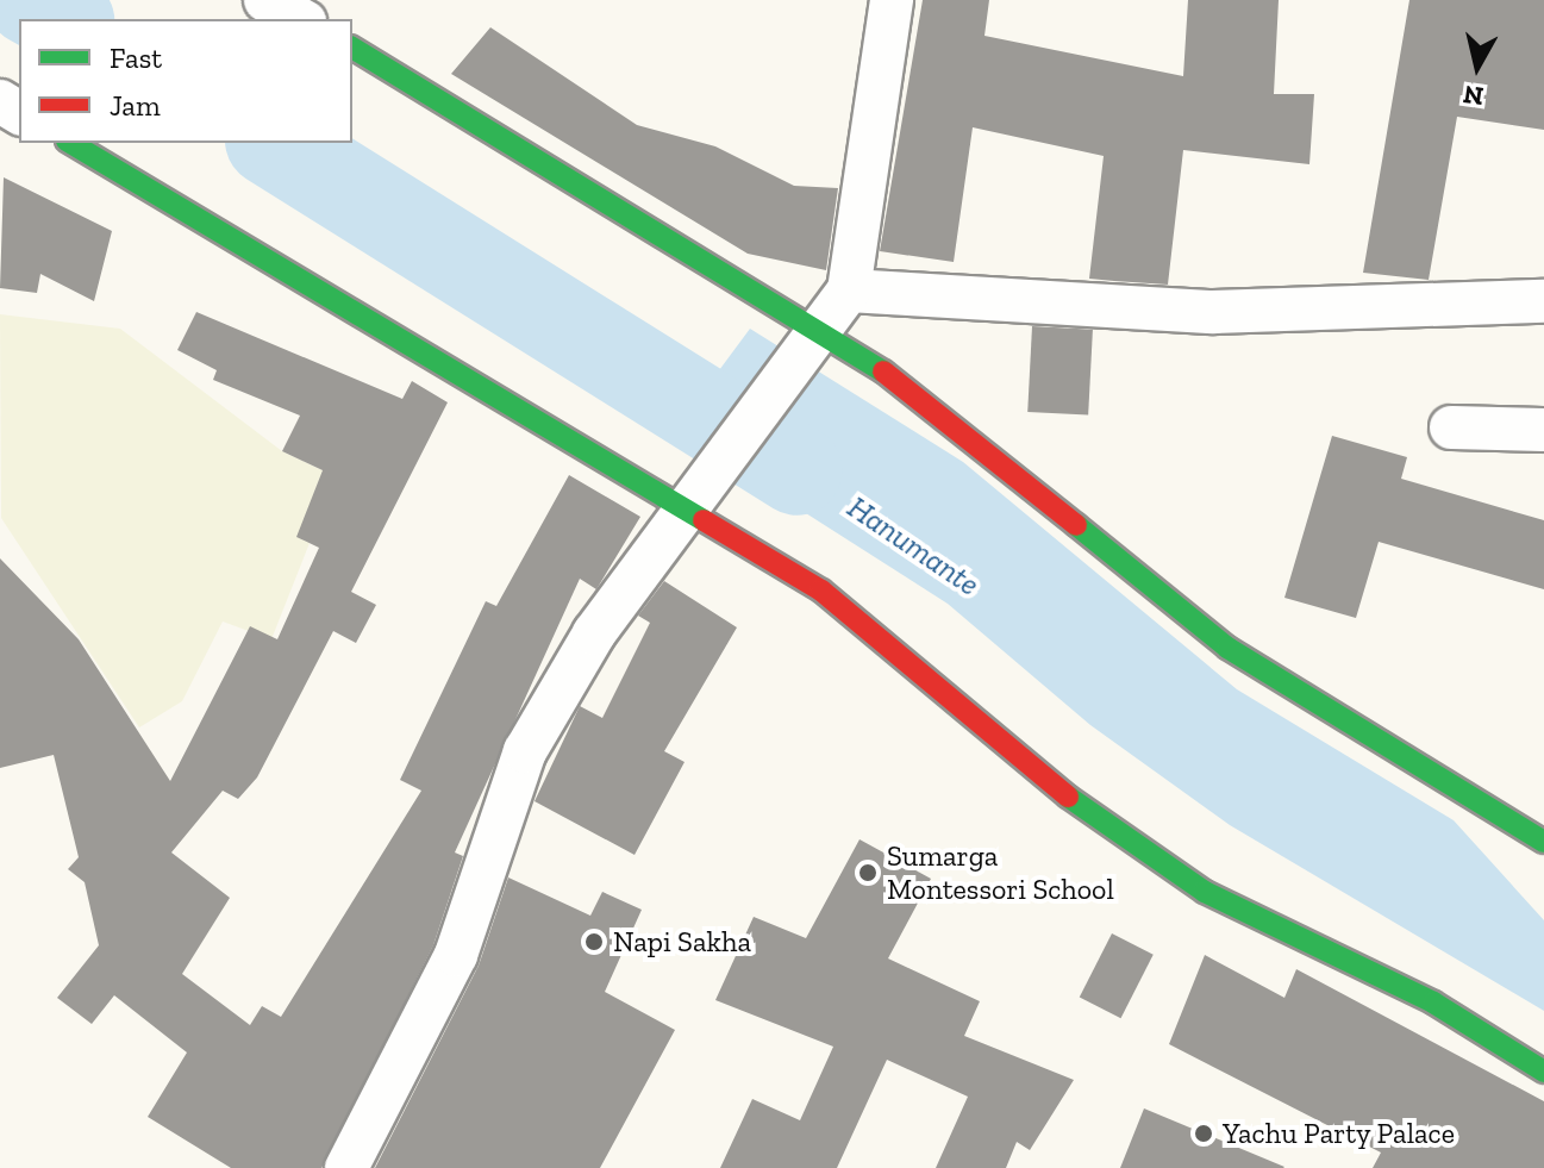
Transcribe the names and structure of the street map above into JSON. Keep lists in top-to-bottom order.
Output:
{
  "water": ["Hanumante"],
  "places": ["Sumarga Montessori School", "Napi Sakha", "Yachu Party Palace"],
  "legend": ["Fast", "Jam"],
  "north": "bottom"
}
